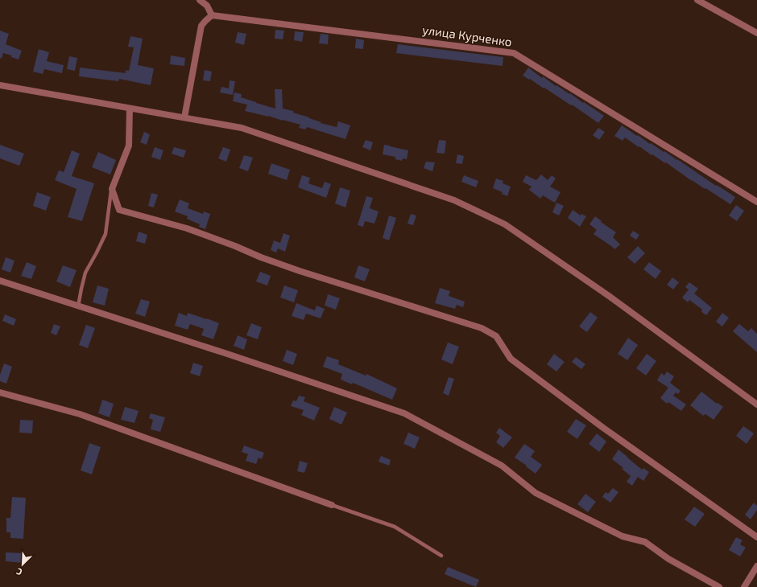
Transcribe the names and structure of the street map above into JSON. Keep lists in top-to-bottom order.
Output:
{
  "streets": {
    "street": ["улица Курченко"]
  },
  "north": "bottom left"
}
